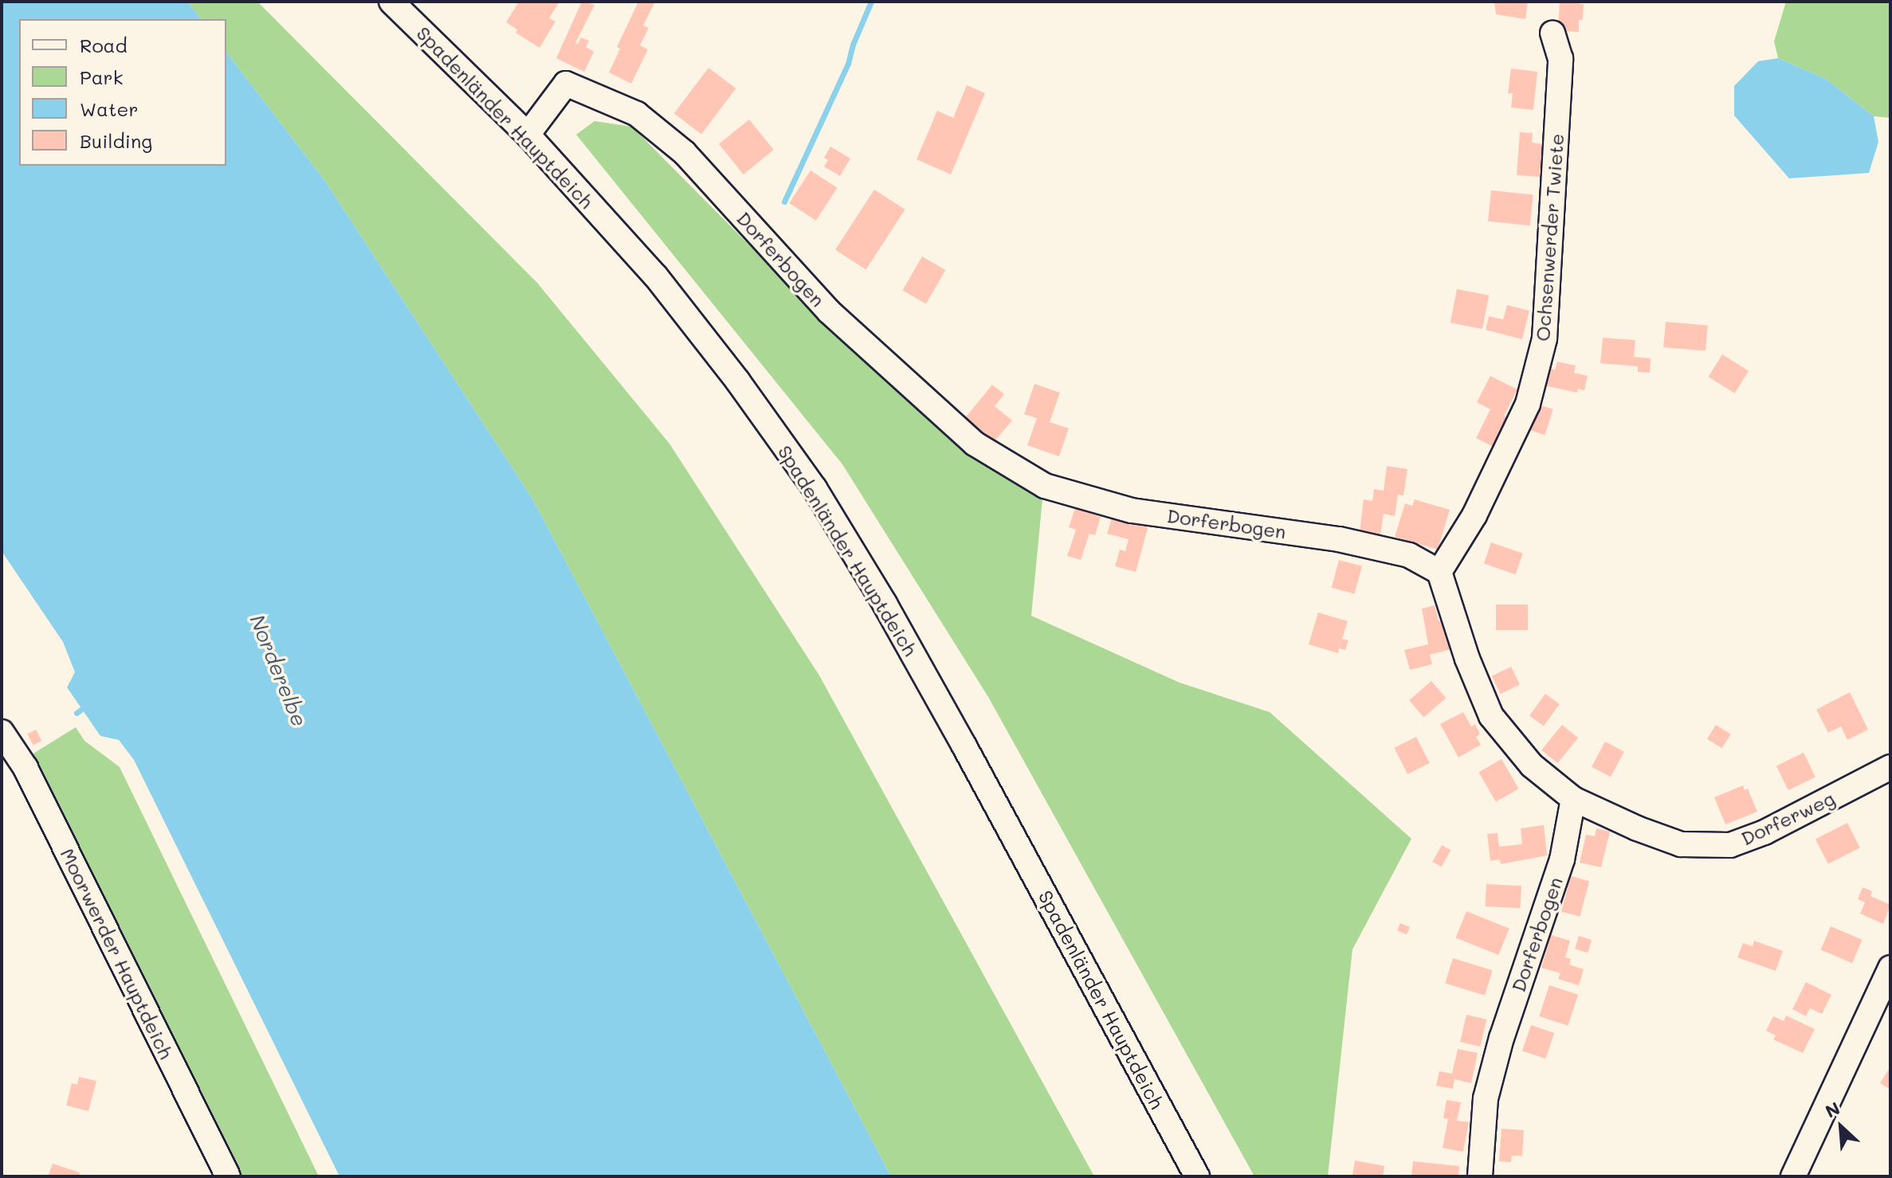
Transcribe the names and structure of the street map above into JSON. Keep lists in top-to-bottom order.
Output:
{
  "streets": {
    "street": [
      "Spadenländer Hauptdeich",
      "Ochsenwerder Twiete",
      "Dorferbogen",
      "Dorferweg",
      "Moorwerder Hauptdeich"
    ]
  },
  "crossings": [
    ["Spadenländer Hauptdeich", "Dorferbogen"],
    ["Ochsenwerder Twiete", "Dorferbogen"],
    ["Dorferbogen", "Dorferweg"]
  ],
  "water": ["Norderelbe"],
  "legend": [
    "Road",
    "Park",
    "Water",
    "Building"
  ],
  "north": "top left"
}
